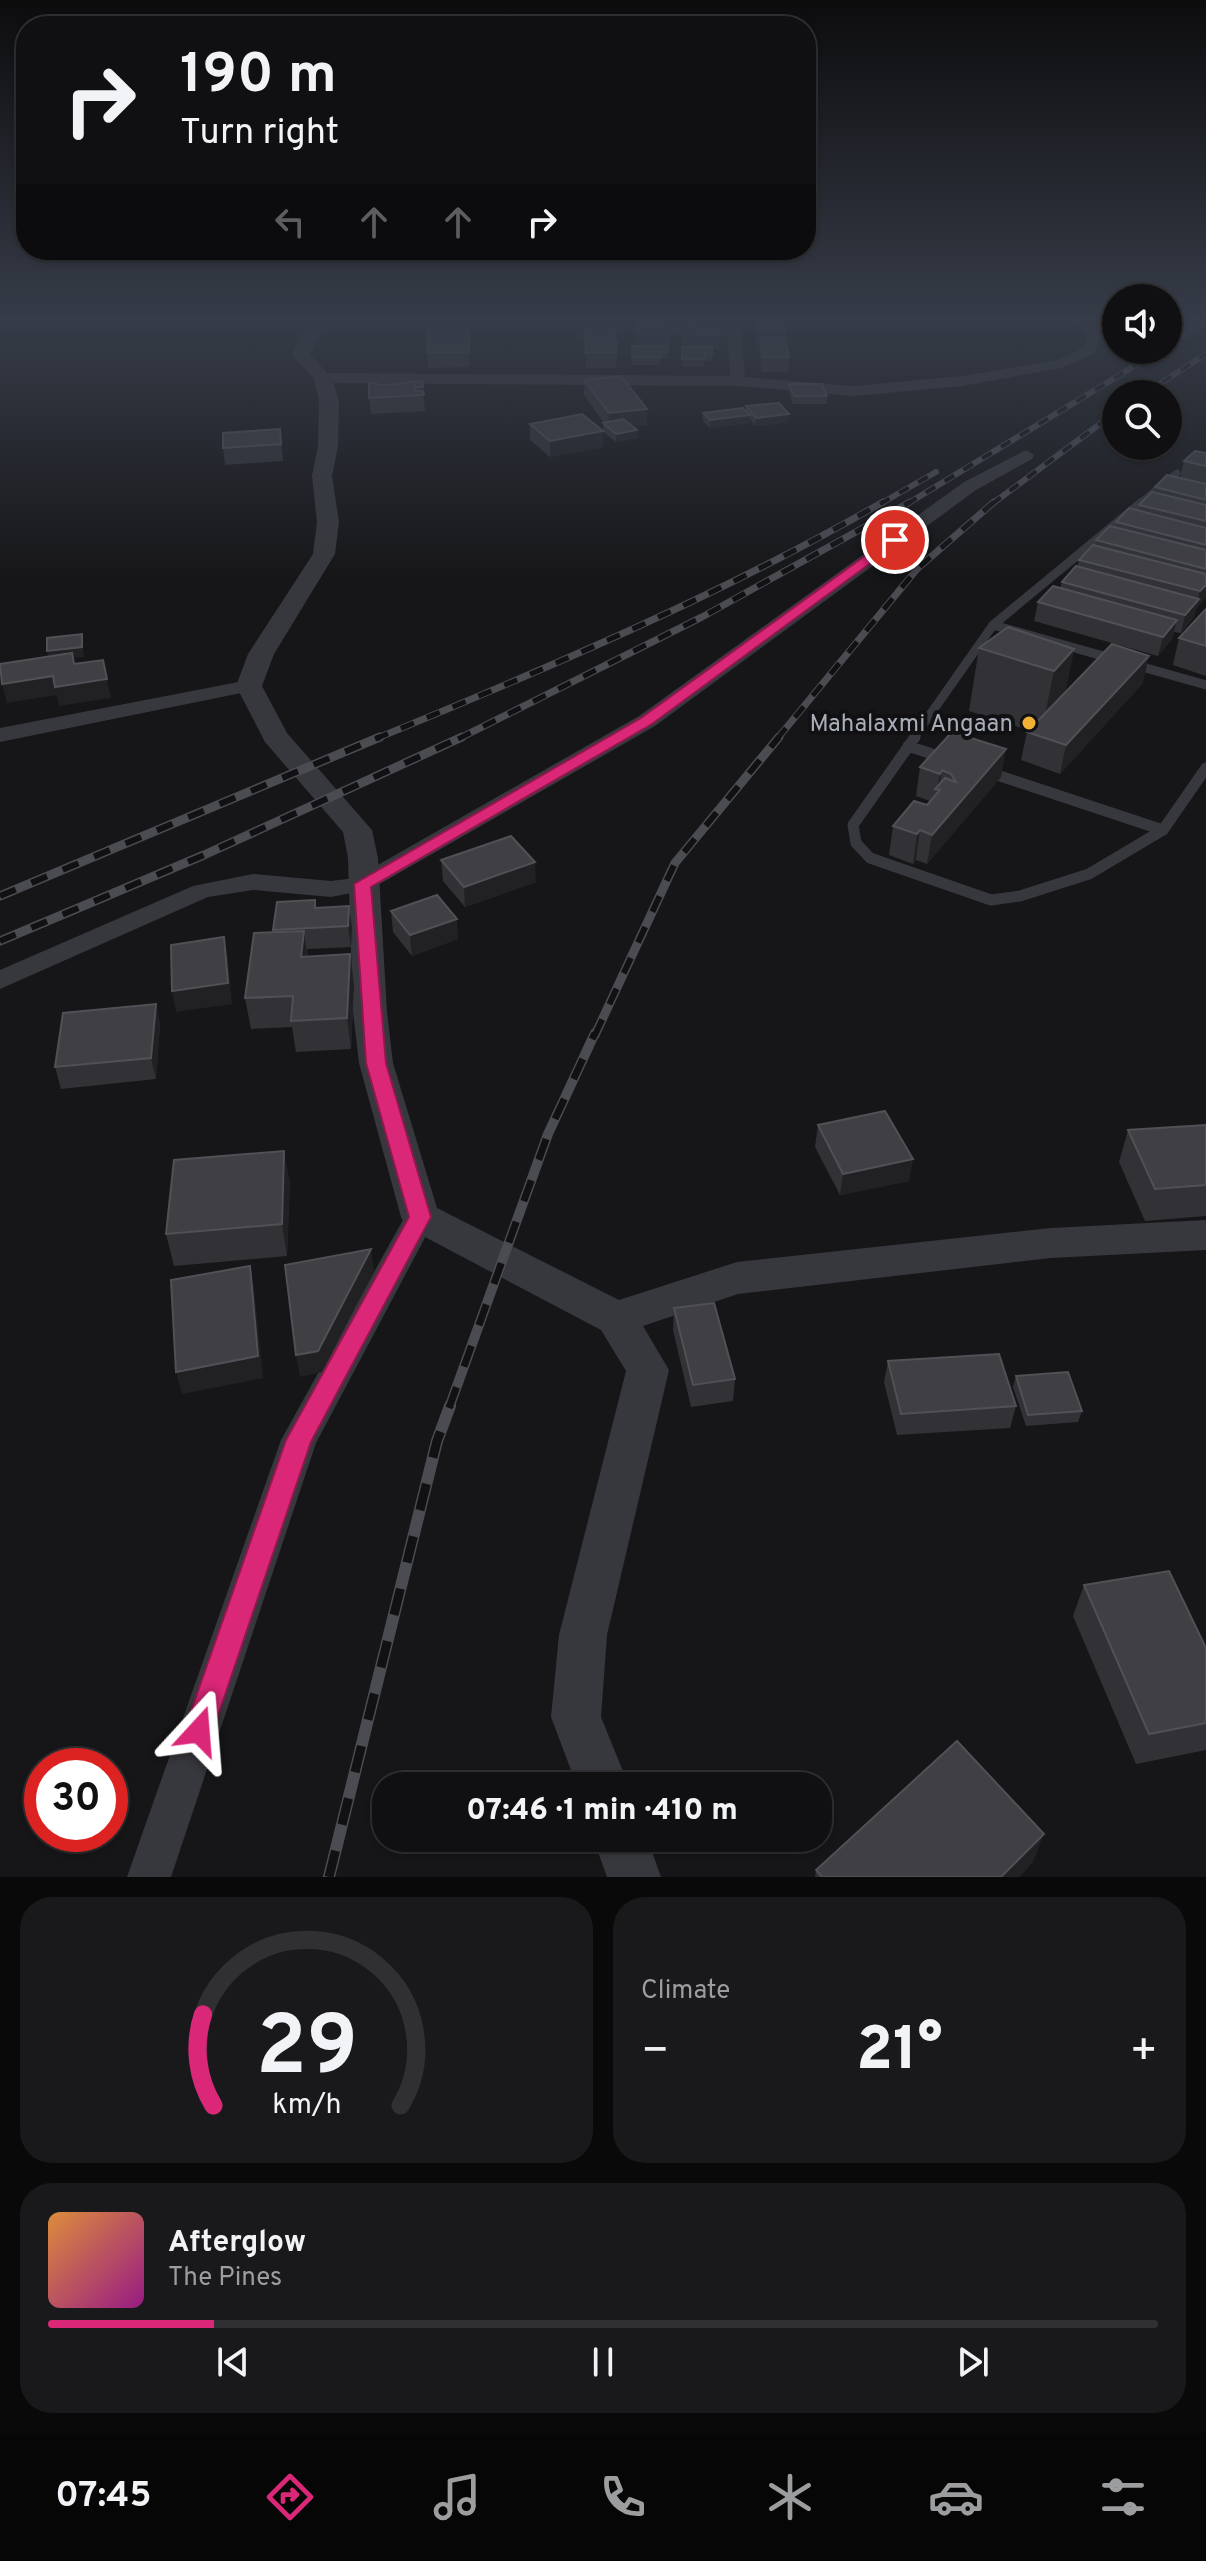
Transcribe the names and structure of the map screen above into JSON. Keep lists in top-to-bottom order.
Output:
{
  "places": ["Mahalaxmi Angaan"],
  "page": {
    "turn": ["190 m", "Turn right"],
    "limit": "30",
    "trip": "07:46 · 1 min · 410 m",
    "tile": "Climate",
    "heat": ["−", "21°", "+"],
    "song": ["Afterglow", "The Pines"],
    "tabs": "07:45",
    "gauge": ["29", "km/h"]
  }
}
